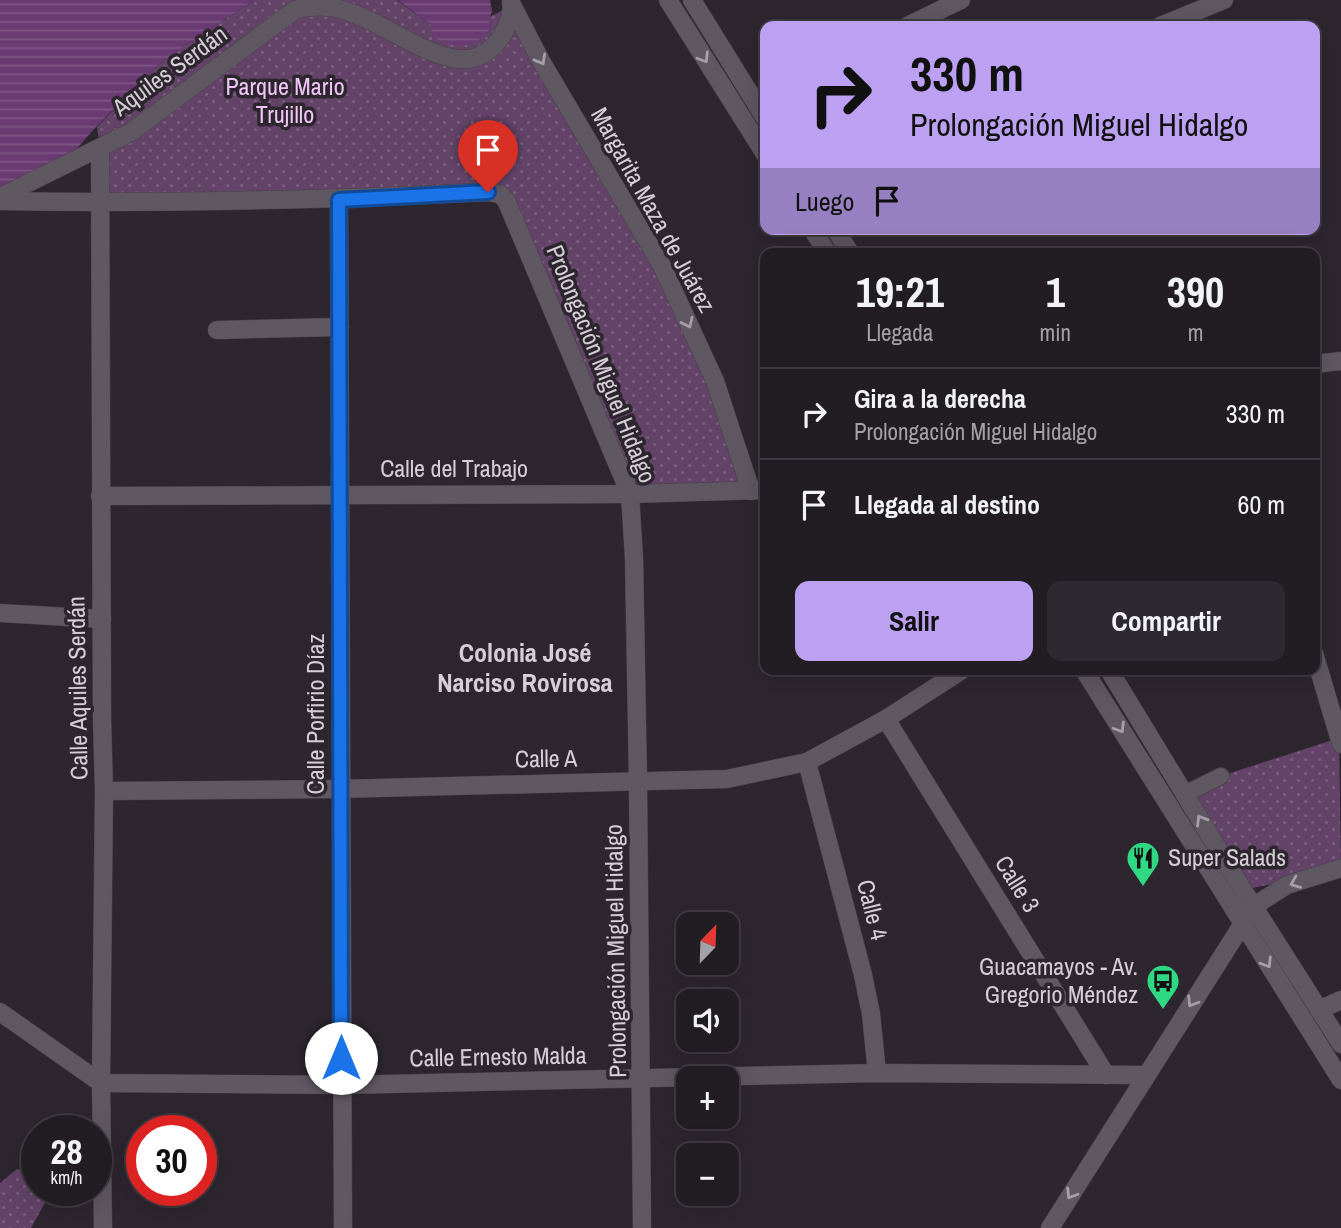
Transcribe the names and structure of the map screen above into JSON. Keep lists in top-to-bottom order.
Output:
{
  "streets": {
    "street": [
      "Aquiles Serdán",
      "Margarita Maza de Juárez",
      "Prolongación Miguel Hidalgo",
      "Calle del Trabajo",
      "Calle Aquiles Serdán",
      "Calle Porfirio Díaz",
      "Calle A",
      "Calle 3",
      "Calle 4",
      "Calle Ernesto Malda"
    ]
  },
  "crossings": [
    ["Aquiles Serdán", "Margarita Maza de Juárez"],
    ["Aquiles Serdán", "Prolongación Miguel Hidalgo"],
    ["Aquiles Serdán", "Calle Aquiles Serdán"],
    ["Margarita Maza de Juárez", "Calle del Trabajo"],
    ["Prolongación Miguel Hidalgo", "Calle del Trabajo"],
    ["Prolongación Miguel Hidalgo", "Calle Aquiles Serdán"],
    ["Prolongación Miguel Hidalgo", "Calle Porfirio Díaz"],
    ["Prolongación Miguel Hidalgo", "Calle A"],
    ["Prolongación Miguel Hidalgo", "Calle Ernesto Malda"],
    ["Calle del Trabajo", "Calle Aquiles Serdán"],
    ["Calle del Trabajo", "Calle Porfirio Díaz"],
    ["Calle Aquiles Serdán", "Calle A"],
    ["Calle Aquiles Serdán", "Calle Ernesto Malda"],
    ["Calle Porfirio Díaz", "Calle A"],
    ["Calle Porfirio Díaz", "Calle Ernesto Malda"],
    ["Calle A", "Calle 3"],
    ["Calle A", "Calle 4"],
    ["Calle 3", "Calle Ernesto Malda"],
    ["Calle 4", "Calle Ernesto Malda"]
  ],
  "districts": ["Colonia José Narciso Rovirosa"],
  "parks": ["Parque Mario Trujillo"],
  "places": {
    "restaurant": ["Super Salads"],
    "bus stop": ["Guacamayos - Av. Gregorio Méndez"]
  },
  "north": "top right",
  "page": {
    "turn": ["330 m", "Prolongación Miguel Hidalgo"],
    "then": "Luego",
    "eta": [
      "19:21",
      "Llegada",
      "1",
      "min",
      "390",
      "m"
    ],
    "list": [
      {
        "name": "Gira a la derecha",
        "note": "Prolongación Miguel Hidalgo",
        "value": "330 m"
      },
      {
        "name": "Llegada al destino",
        "value": "60 m"
      }
    ],
    "buttons": ["Salir", "Compartir"],
    "map_buttons": ["+", "−"],
    "speed": "28 km/h",
    "limit": "30"
  }
}
